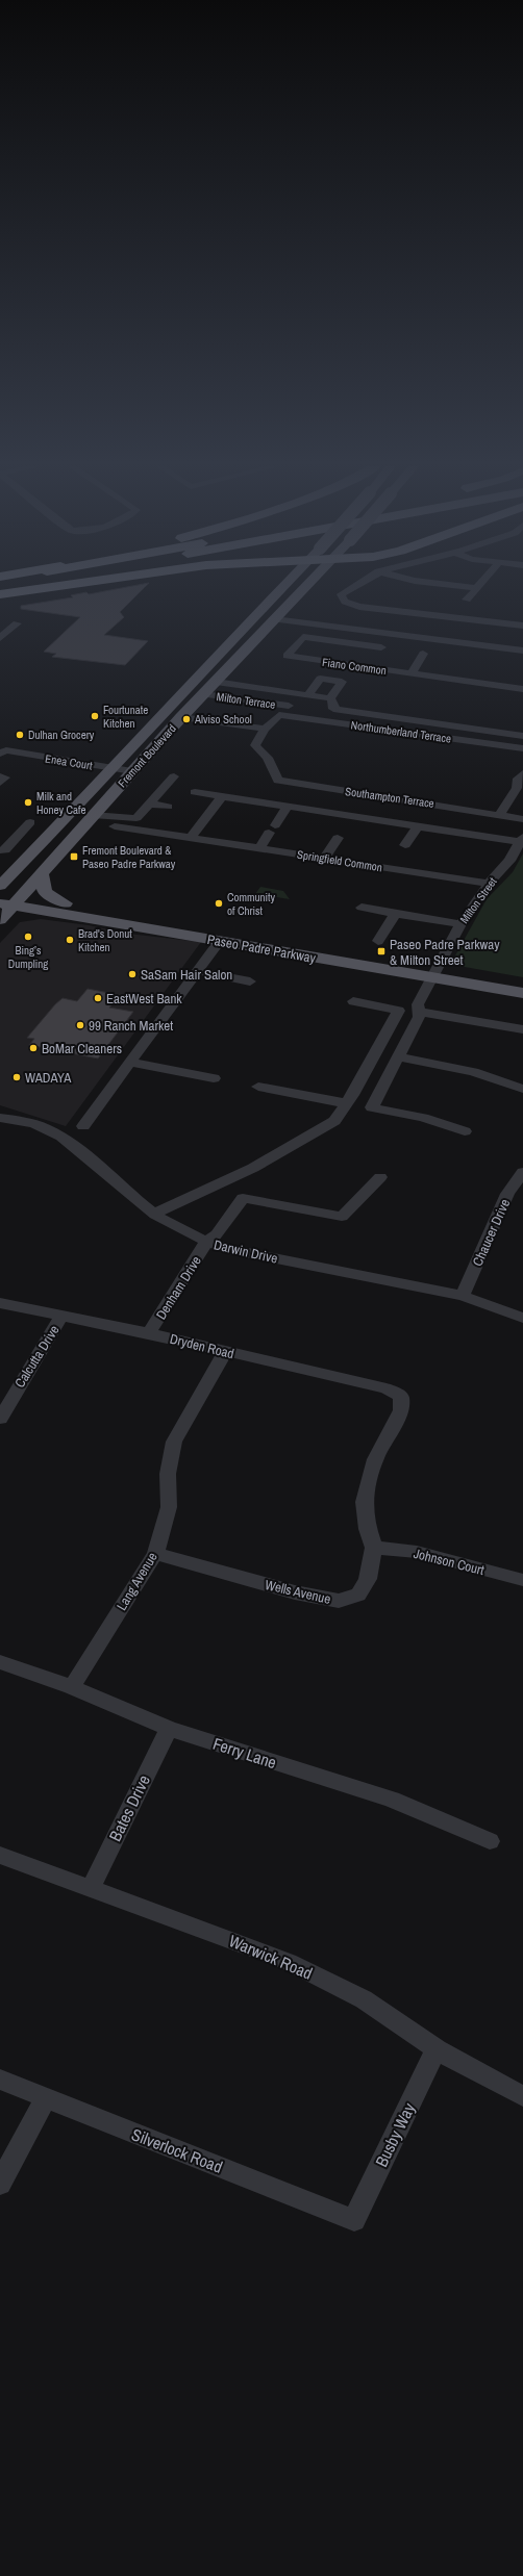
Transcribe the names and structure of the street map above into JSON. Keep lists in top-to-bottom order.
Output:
{
  "streets": {
    "main road": ["Fremont Boulevard", "Paseo Padre Parkway"],
    "street": [
      "Fiano Common",
      "Milton Terrace",
      "Northumberland Terrace",
      "Enea Court",
      "Southampton Terrace",
      "Springfield Common",
      "Milton Street",
      "Chaucer Drive",
      "Darwin Drive",
      "Denham Drive",
      "Dryden Road",
      "Calcutta Drive",
      "Johnson Court",
      "Lang Avenue",
      "Wells Avenue",
      "Ferry Lane",
      "Bates Drive",
      "Warwick Road",
      "Busby Way",
      "Silverlock Road"
    ]
  },
  "crossings": [
    ["Milton Terrace", "Fremont Boulevard"],
    ["Northumberland Terrace", "Southampton Terrace"],
    ["Fremont Boulevard", "Enea Court"],
    ["Fremont Boulevard", "Paseo Padre Parkway"],
    ["Springfield Common", "Milton Street"],
    ["Milton Street", "Paseo Padre Parkway"],
    ["Chaucer Drive", "Darwin Drive"],
    ["Darwin Drive", "Denham Drive"],
    ["Denham Drive", "Dryden Road"],
    ["Dryden Road", "Calcutta Drive"],
    ["Dryden Road", "Johnson Court"],
    ["Dryden Road", "Lang Avenue"],
    ["Dryden Road", "Wells Avenue"],
    ["Johnson Court", "Wells Avenue"],
    ["Lang Avenue", "Wells Avenue"],
    ["Lang Avenue", "Ferry Lane"],
    ["Ferry Lane", "Bates Drive"],
    ["Bates Drive", "Warwick Road"],
    ["Warwick Road", "Busby Way"],
    ["Busby Way", "Silverlock Road"]
  ],
  "places": {
    "other": [
      "Fourtunate Kitchen",
      "Alviso School",
      "Dulhan Grocery",
      "Milk and Honey Cafe",
      "Community of Christ",
      "Bing’s Dumpling",
      "Brad's Donut Kitchen",
      "SaSam Hair Salon",
      "EastWest Bank",
      "99 Ranch Market",
      "BoMar Cleaners",
      "WADAYA"
    ],
    "transit": ["Fremont Boulevard & Paseo Padre Parkway", "Paseo Padre Parkway & Milton Street"]
  }
}
